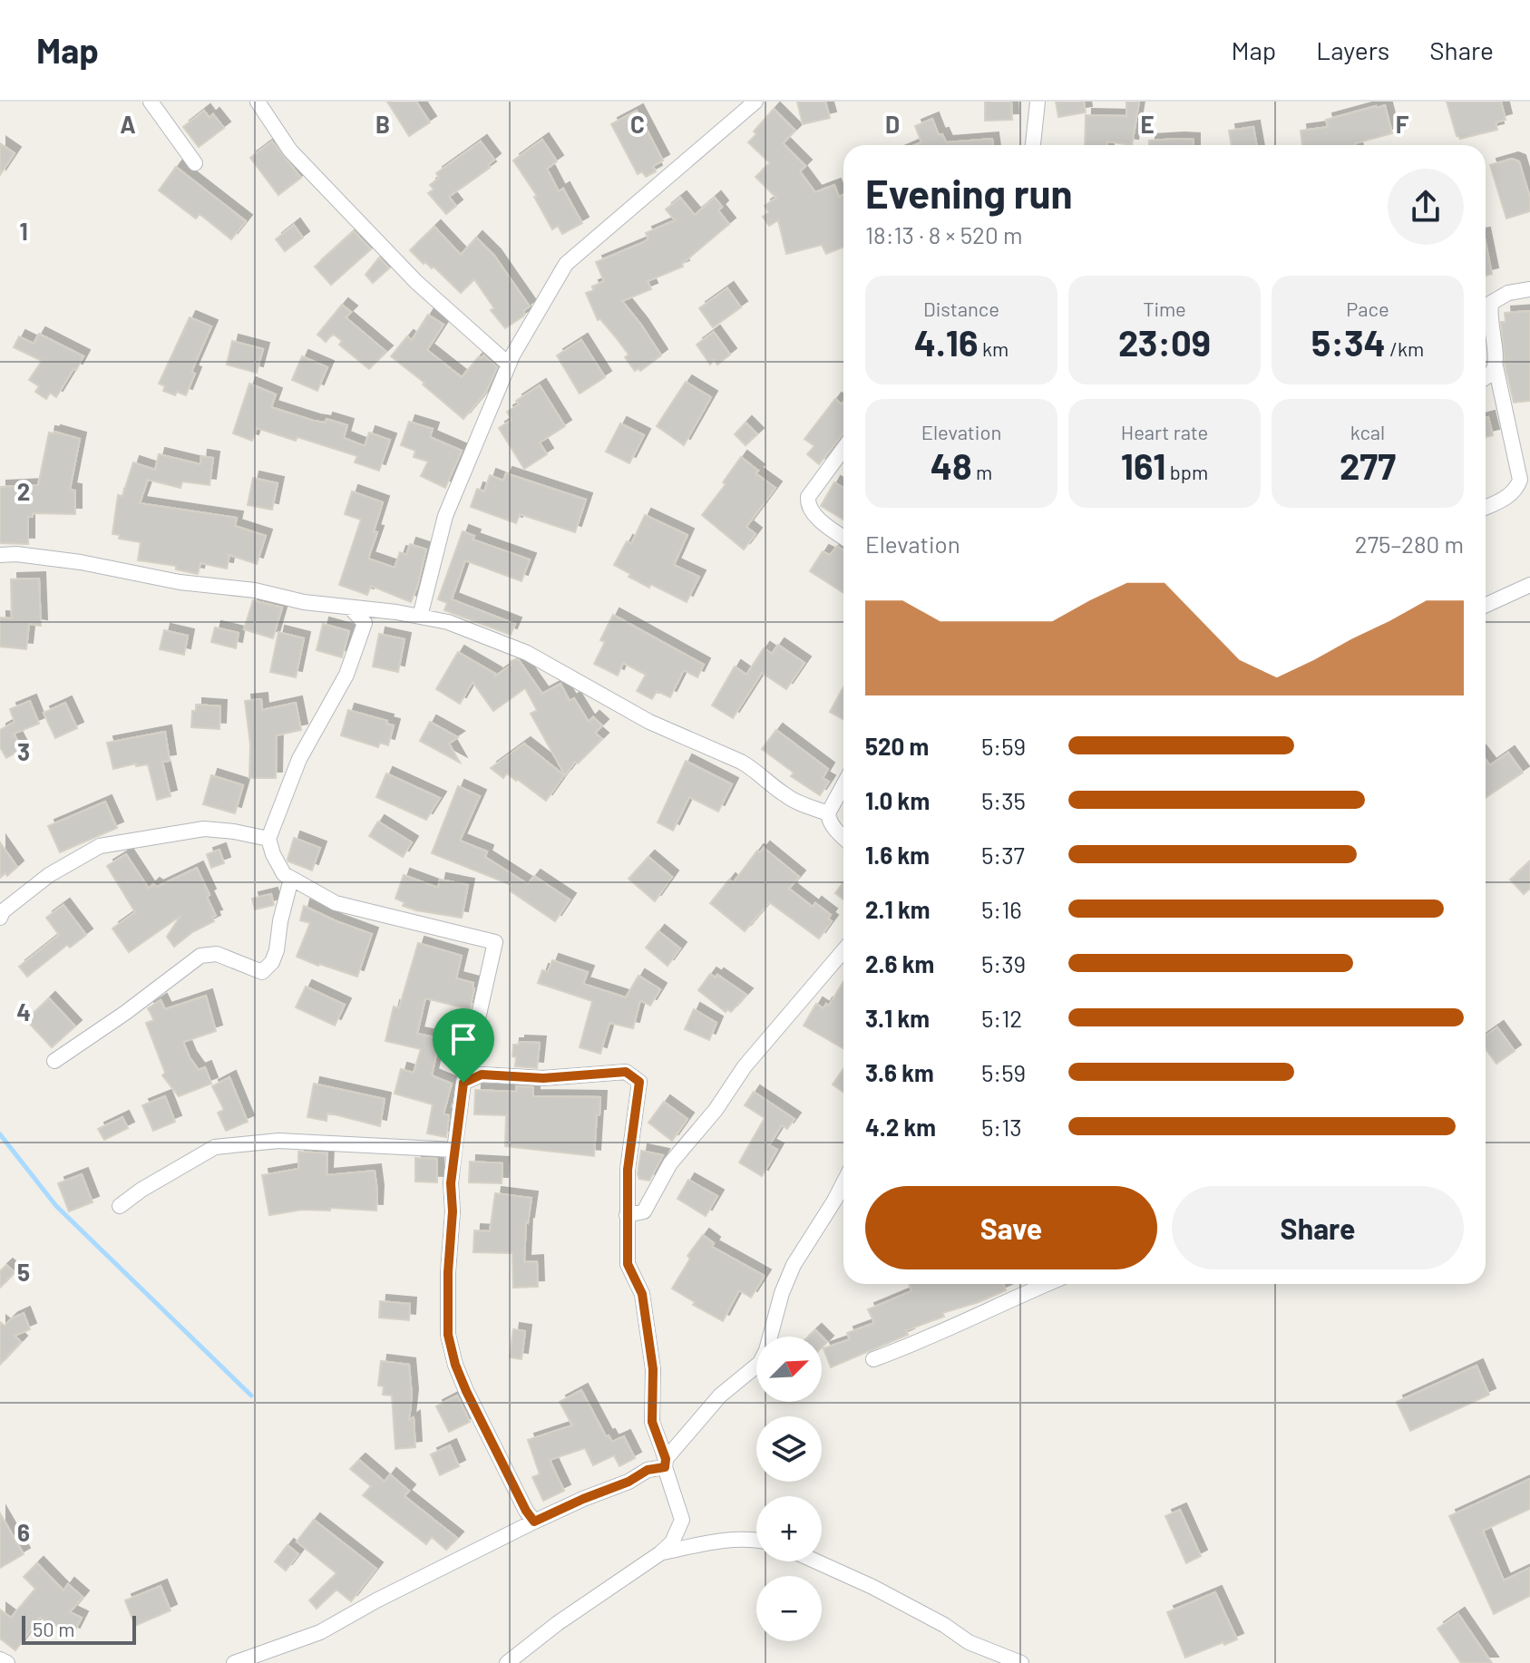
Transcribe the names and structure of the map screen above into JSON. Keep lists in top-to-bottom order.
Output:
{
  "scale_bar": "50 m",
  "north": "top right",
  "page": {
    "header": "Map",
    "nav": ["Map", "Layers", "Share"],
    "heading": ["Evening run", "18:13 · 8 × 520 m"],
    "stats": [
      ["Distance", "4.16 km"],
      ["Time", "23:09"],
      ["Pace", "5:34 /km"],
      ["Elevation", "48 m"],
      ["Heart rate", "161 bpm"],
      ["kcal", "277"]
    ],
    "chart": ["Elevation", "275–280 m"],
    "list": [
      {
        "name": "520 m",
        "note": "5:59"
      },
      {
        "name": "1.0 km",
        "note": "5:35"
      },
      {
        "name": "1.6 km",
        "note": "5:37"
      },
      {
        "name": "2.1 km",
        "note": "5:16"
      },
      {
        "name": "2.6 km",
        "note": "5:39"
      },
      {
        "name": "3.1 km",
        "note": "5:12"
      },
      {
        "name": "3.6 km",
        "note": "5:59"
      },
      {
        "name": "4.2 km",
        "note": "5:13"
      }
    ],
    "buttons": ["Save", "Share"],
    "map_buttons": ["+", "−"],
    "scale": "50 m"
  },
  "grid": {
    "columns": [
      "A",
      "B",
      "C",
      "D",
      "E",
      "F"
    ],
    "rows": [
      "1",
      "2",
      "3",
      "4",
      "5",
      "6"
    ]
  }
}
